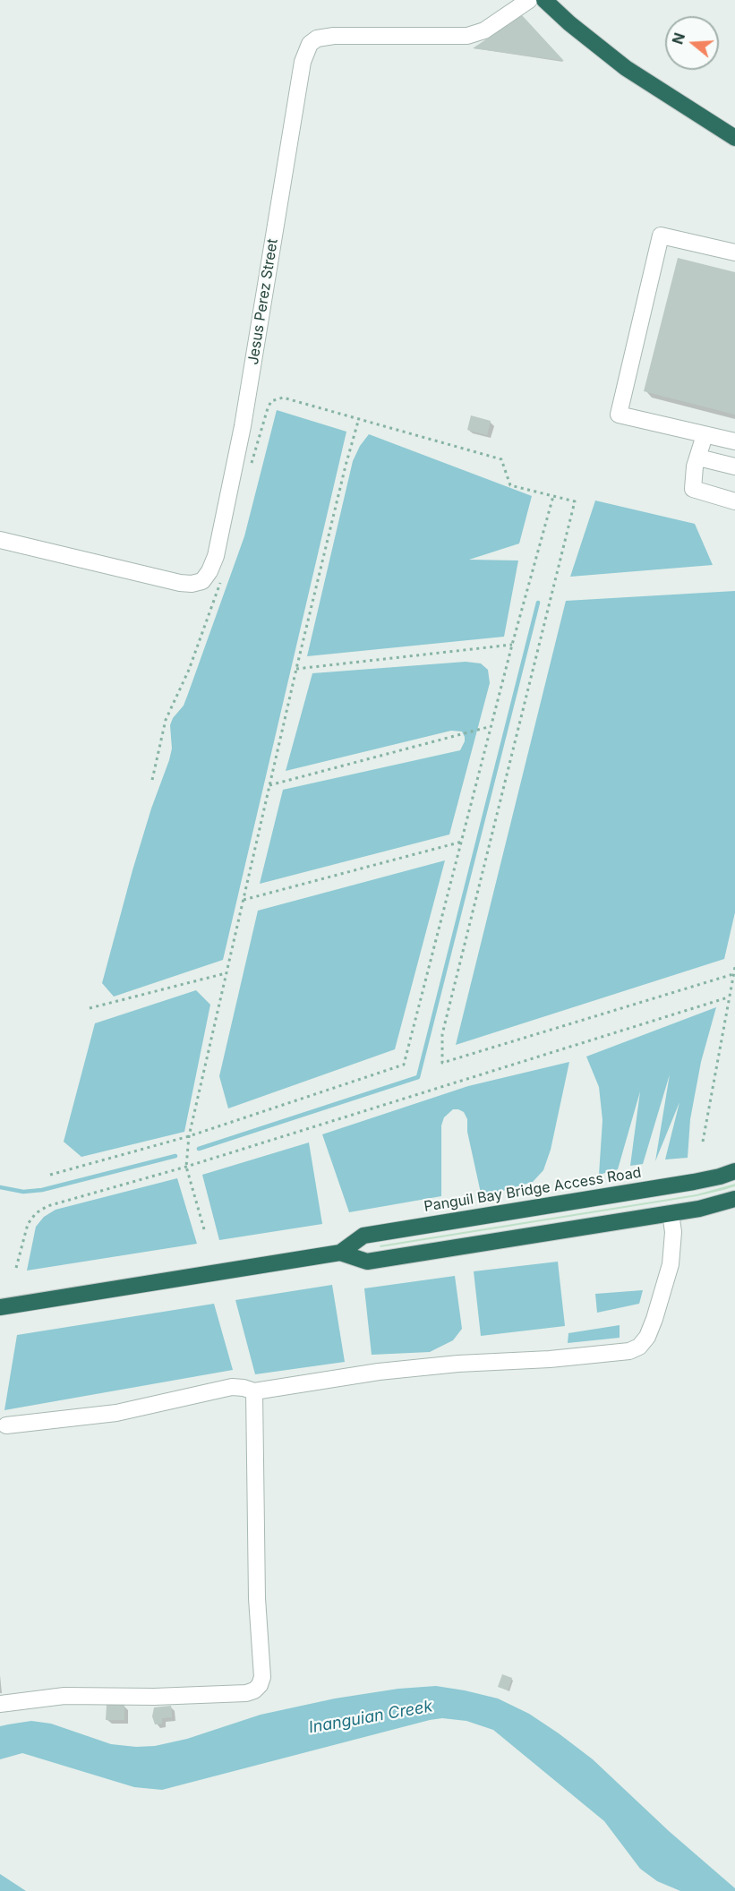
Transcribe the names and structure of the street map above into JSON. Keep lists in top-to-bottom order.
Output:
{
  "streets": {
    "highway": ["Panguil Bay Bridge Access Road"],
    "street": ["Jesus Perez Street"]
  },
  "water": ["Inanguian Creek"],
  "north": "left"
}
